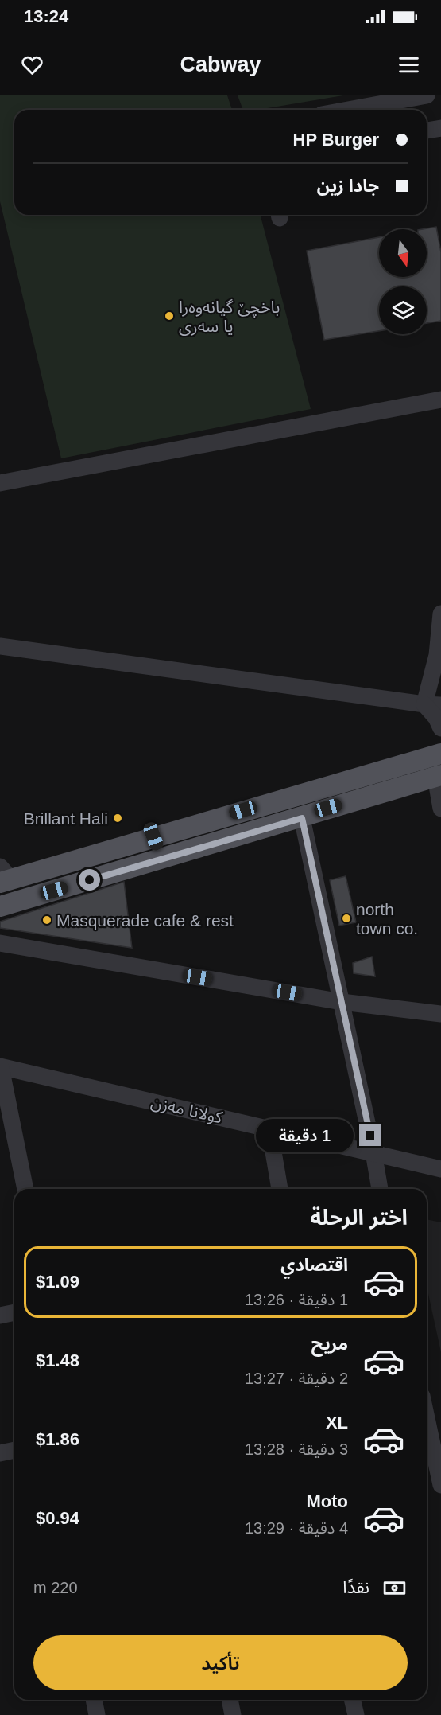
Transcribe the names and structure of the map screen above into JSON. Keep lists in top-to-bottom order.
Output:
{
  "streets": {
    "street": ["کولانا مەزن"]
  },
  "places": [
    "باخچێ گیانەوەرا یا سەری",
    "Brillant Hali",
    "north town co.",
    "Masquerade cafe & rest"
  ],
  "north": "bottom",
  "page": {
    "status": "13:24",
    "header": "Cabway",
    "banner": ["HP Burger", "جادا زین"],
    "bubble": "1 دقيقة",
    "heading": "اختر الرحلة",
    "list": [
      {
        "name": "اقتصادي",
        "note": "1 دقيقة · 13:26",
        "value": "$1.09"
      },
      {
        "name": "مريح",
        "note": "2 دقيقة · 13:27",
        "value": "$1.48"
      },
      {
        "name": "XL",
        "note": "3 دقيقة · 13:28",
        "value": "$1.86"
      },
      {
        "name": "Moto",
        "note": "4 دقيقة · 13:29",
        "value": "$0.94"
      }
    ],
    "pay": ["نقدًا", "220 m"],
    "buttons": "تأكيد"
  }
}
